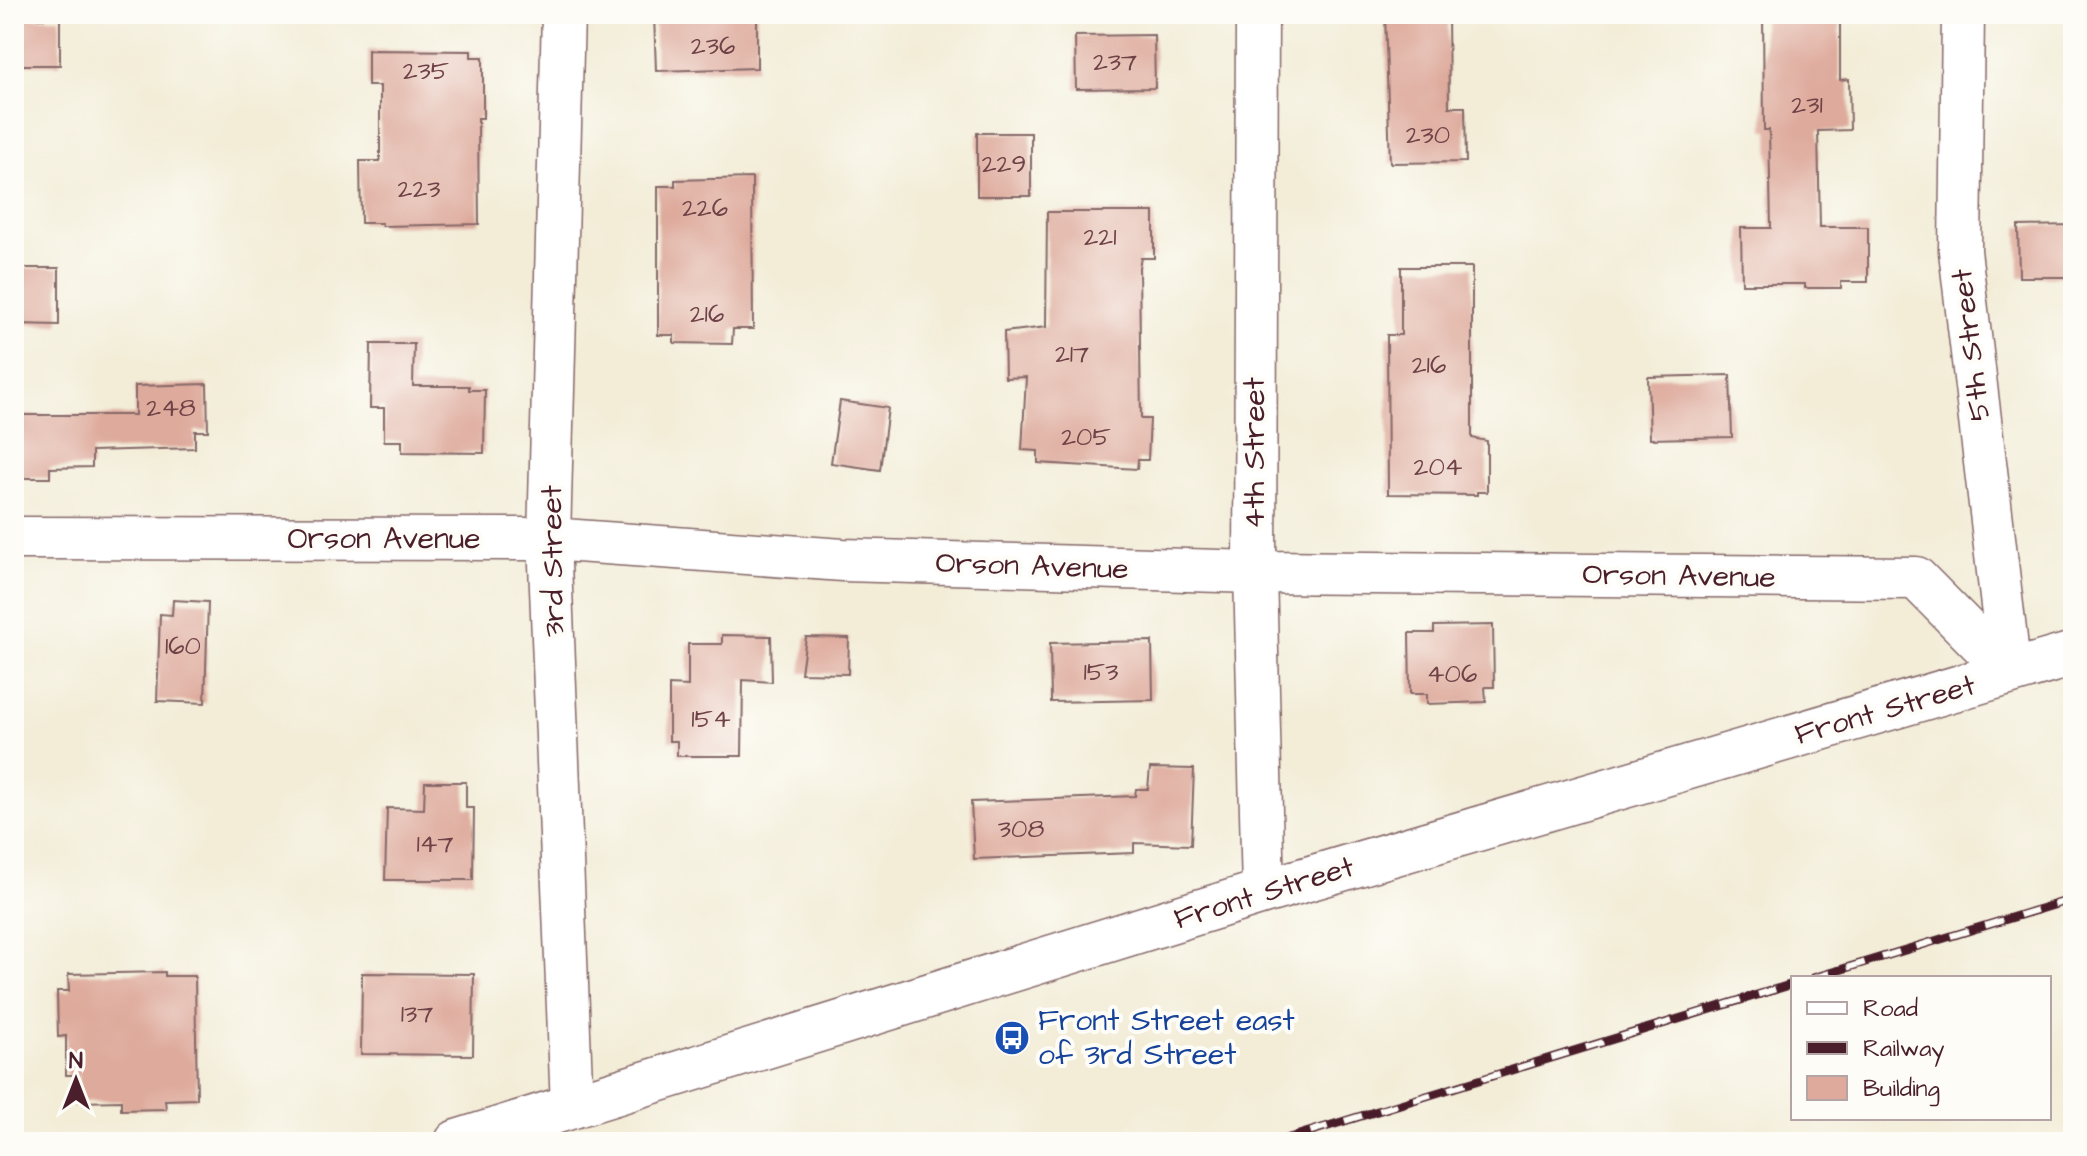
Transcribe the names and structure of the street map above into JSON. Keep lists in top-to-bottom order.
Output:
{
  "streets": {
    "street": [
      "5th Street",
      "4th Street",
      "Orson Avenue",
      "3rd Street",
      "Front Street"
    ]
  },
  "crossings": [
    ["5th Street", "Orson Avenue"],
    ["5th Street", "Front Street"],
    ["4th Street", "Orson Avenue"],
    ["4th Street", "Front Street"],
    ["Orson Avenue", "3rd Street"],
    ["Orson Avenue", "Front Street"],
    ["3rd Street", "Front Street"]
  ],
  "places": {
    "bus stop": ["Front Street east of 3rd Street"]
  },
  "house_numbers": [
    "236",
    "237",
    "235",
    "231",
    "230",
    "229",
    "223",
    "226",
    "221",
    "216",
    "217",
    "216",
    "248",
    "205",
    "204",
    "160",
    "153",
    "406",
    "154",
    "308",
    "147",
    "137"
  ],
  "legend": ["Road", "Railway", "Building"],
  "north": "top"
}
